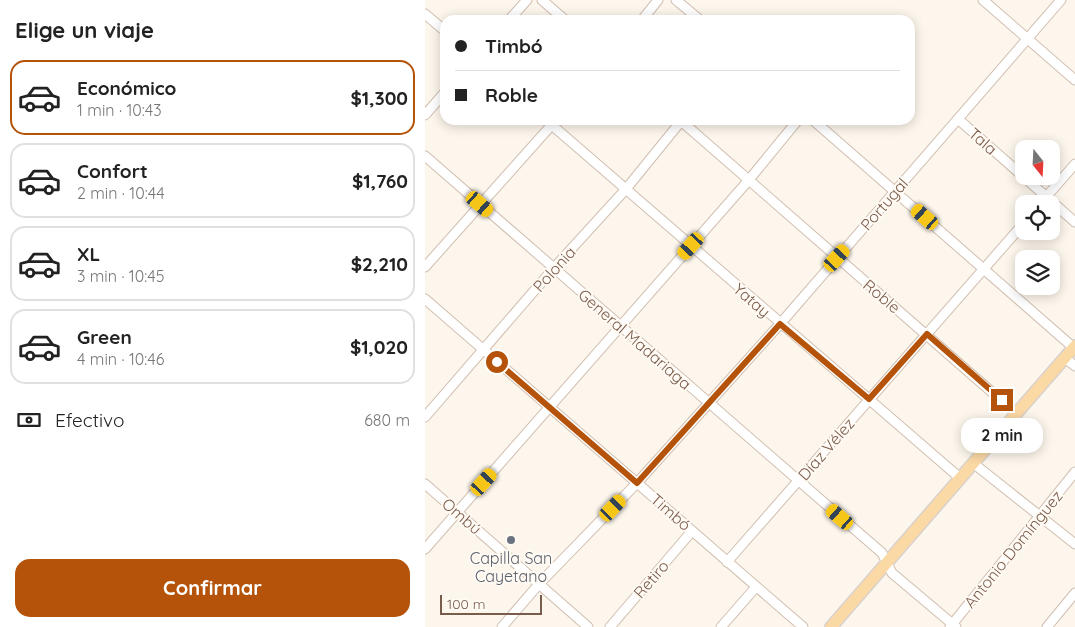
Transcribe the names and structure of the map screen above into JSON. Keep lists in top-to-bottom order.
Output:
{
  "streets": {
    "street": [
      "Tala",
      "Portugal",
      "Polonia",
      "Roble",
      "Yatay",
      "General Madariaga",
      "Díaz Vélez",
      "Timbó",
      "Ombú",
      "Antonio Domínguez",
      "Retiro"
    ]
  },
  "crossings": [
    ["Tala", "Portugal"],
    ["Portugal", "Roble"],
    ["Portugal", "Yatay"],
    ["Portugal", "General Madariaga"],
    ["Portugal", "Timbó"],
    ["Portugal", "Ombú"],
    ["Polonia", "Yatay"],
    ["Polonia", "General Madariaga"],
    ["Polonia", "Timbó"],
    ["Roble", "Díaz Vélez"],
    ["Yatay", "Díaz Vélez"],
    ["General Madariaga", "Díaz Vélez"],
    ["General Madariaga", "Antonio Domínguez"],
    ["Díaz Vélez", "Timbó"],
    ["Timbó", "Retiro"]
  ],
  "places": ["Capilla San Cayetano"],
  "scale_bar": "100 m",
  "north": "bottom",
  "page": {
    "heading": "Elige un viaje",
    "banner": ["Timbó", "Roble"],
    "list": [
      {
        "name": "Económico",
        "note": "1 min · 10:43",
        "value": "$1,300"
      },
      {
        "name": "Confort",
        "note": "2 min · 10:44",
        "value": "$1,760"
      },
      {
        "name": "XL",
        "note": "3 min · 10:45",
        "value": "$2,210"
      },
      {
        "name": "Green",
        "note": "4 min · 10:46",
        "value": "$1,020"
      }
    ],
    "pay": ["Efectivo", "680 m"],
    "bubble": "2 min",
    "buttons": "Confirmar",
    "scale": "100 m"
  }
}
